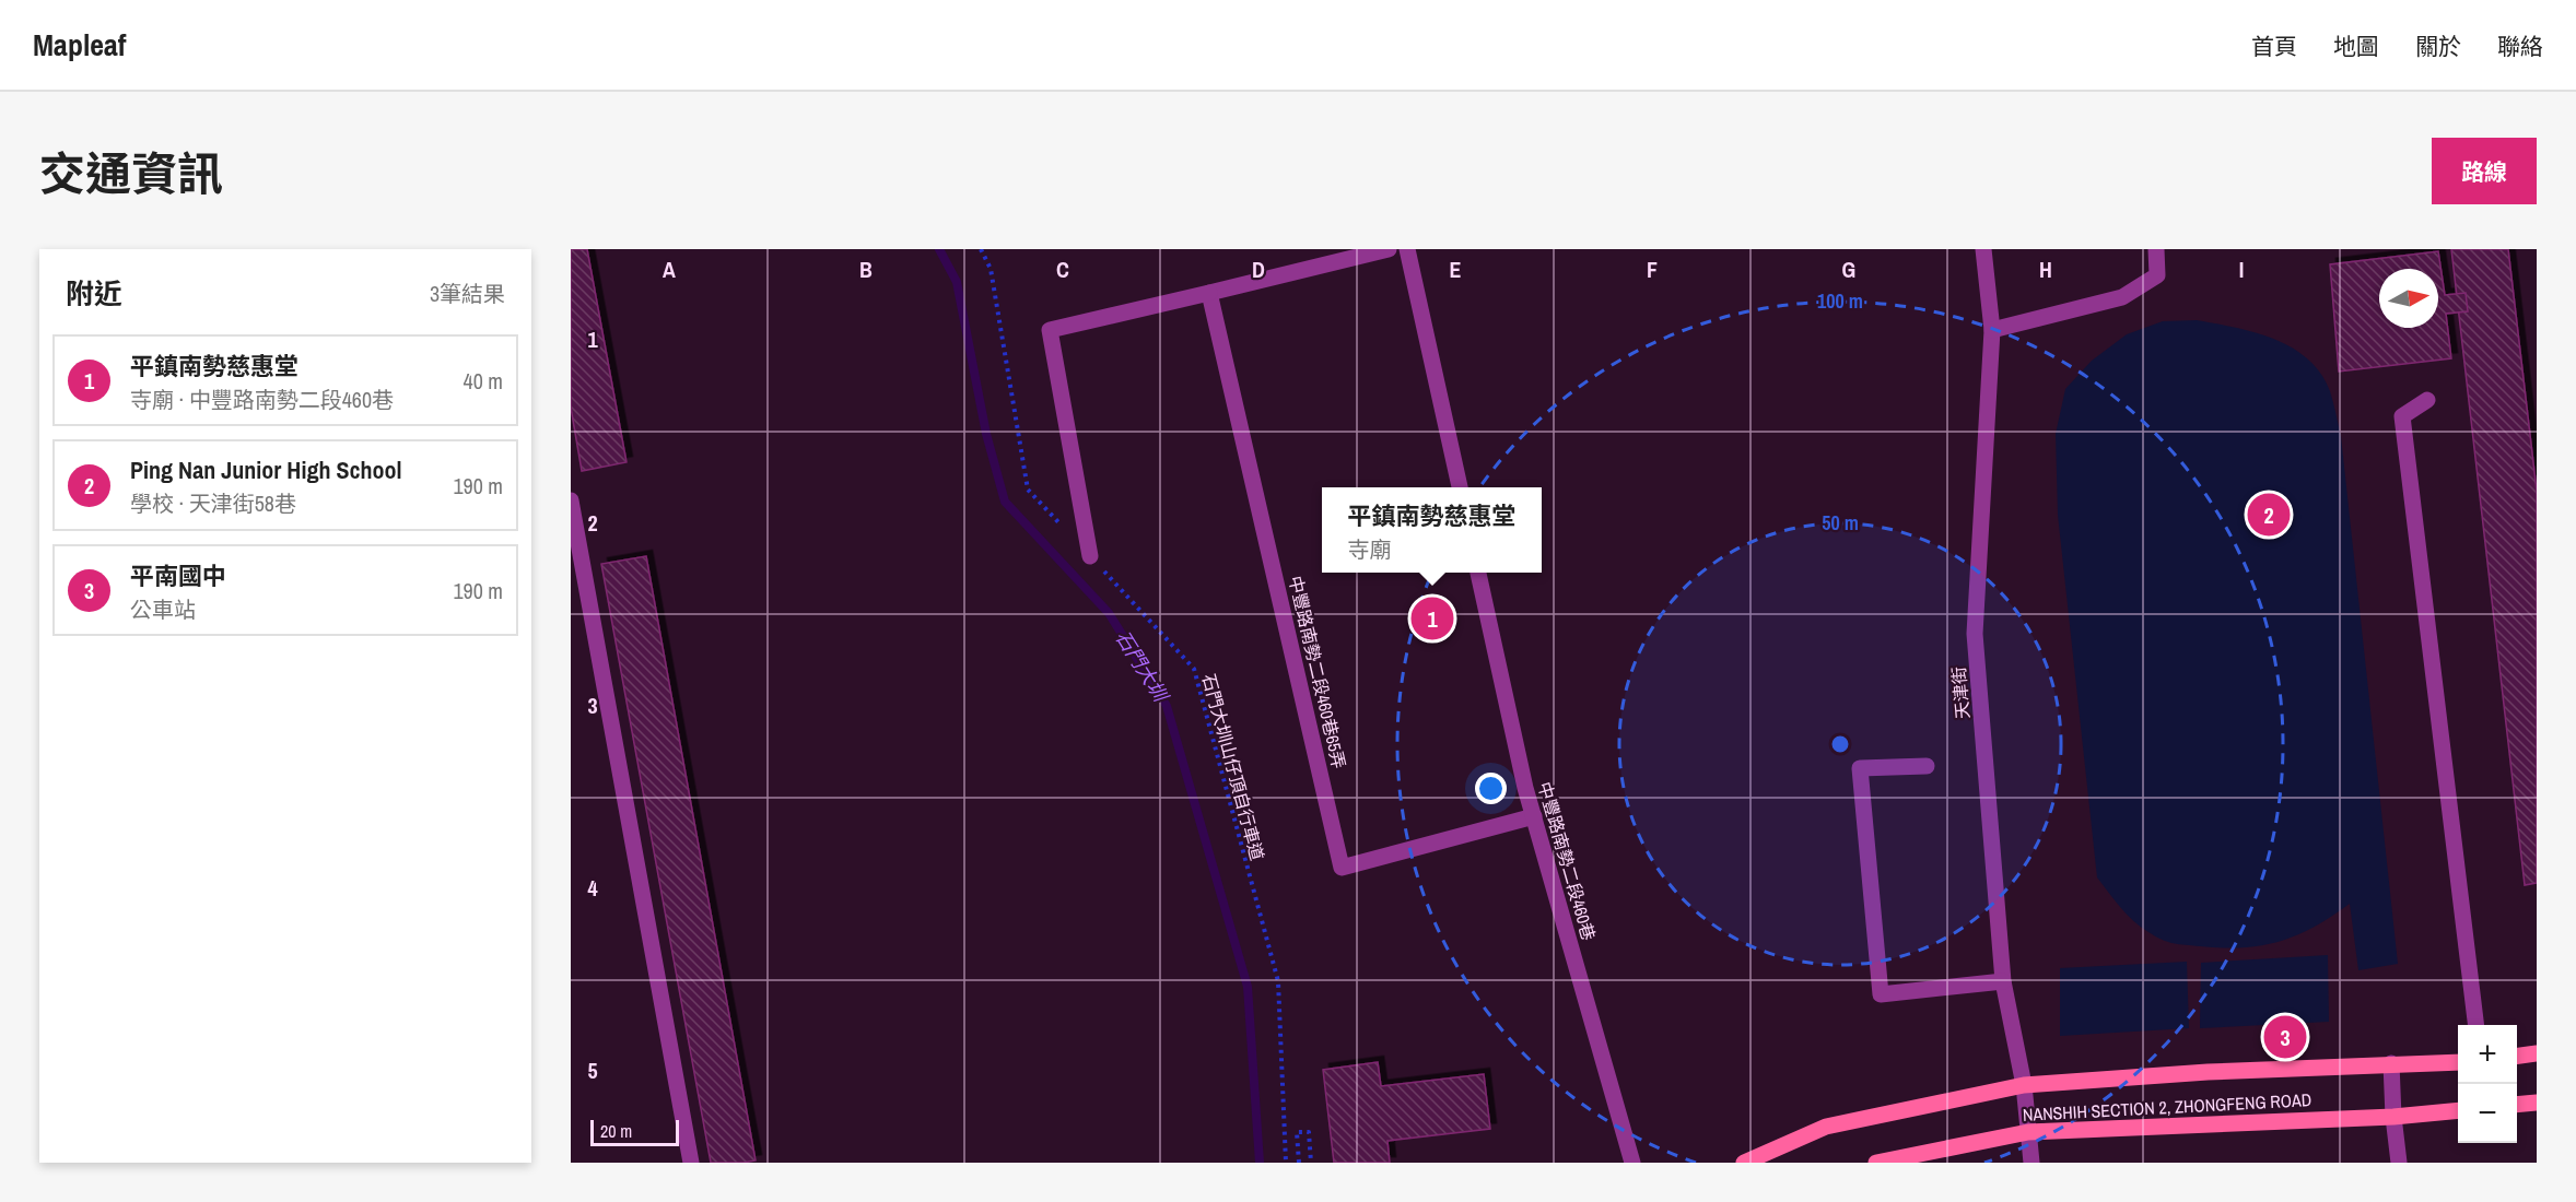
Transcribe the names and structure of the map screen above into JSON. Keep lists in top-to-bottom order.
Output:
{
  "streets": {
    "main road": ["NANSHIH SECTION 2, ZHONGFENG ROAD"],
    "street": ["中豐路南勢二段460巷65弄", "天津街", "中豐路南勢二段460巷"],
    "path": ["石門大圳山仔頂自行車道"]
  },
  "crossings": [
    ["中豐路南勢二段460巷65弄", "中豐路南勢二段460巷"],
    ["天津街", "NANSHIH SECTION 2, ZHONGFENG ROAD"]
  ],
  "water": ["石門大圳"],
  "scale_bar": "20 m",
  "north": "right",
  "page": {
    "header": "Mapleaf",
    "nav": [
      "首頁",
      "地圖",
      "關於",
      "聯絡"
    ],
    "title": "交通資訊",
    "buttons": "路線",
    "heading": ["附近", "3筆結果"],
    "list": [
      {
        "mark": "1",
        "name": "平鎮南勢慈惠堂",
        "note": "寺廟 · 中豐路南勢二段460巷",
        "value": "40 m"
      },
      {
        "mark": "2",
        "name": "Ping Nan Junior High School",
        "note": "學校 · 天津街58巷",
        "value": "190 m"
      },
      {
        "mark": "3",
        "name": "平南國中",
        "note": "公車站",
        "value": "190 m"
      }
    ],
    "popup": ["平鎮南勢慈惠堂", "寺廟"],
    "pins": ["2", "1", "3"],
    "map_buttons": ["+", "−"],
    "scale": "20 m"
  },
  "grid": {
    "columns": [
      "A",
      "B",
      "C",
      "D",
      "E",
      "F",
      "G",
      "H",
      "I"
    ],
    "rows": [
      "1",
      "2",
      "3",
      "4",
      "5"
    ]
  },
  "rings": ["100 m", "50 m"]
}
